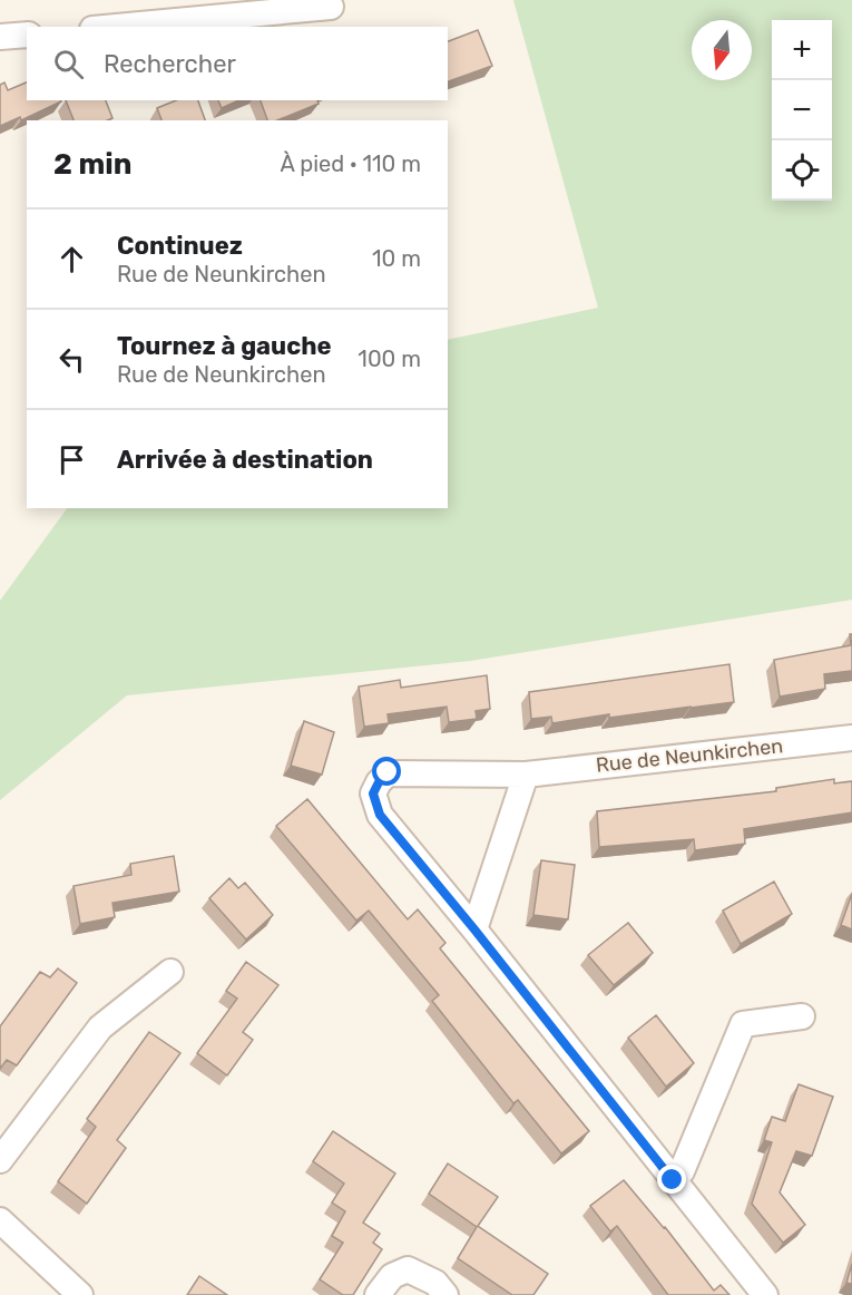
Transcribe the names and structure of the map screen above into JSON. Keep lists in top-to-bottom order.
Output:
{
  "streets": {
    "street": ["Rue de Neunkirchen"]
  },
  "north": "bottom",
  "page": {
    "map_buttons": ["+", "−"],
    "search": "Rechercher",
    "heading": ["2 min", "À pied · 110 m"],
    "list": [
      ["Continuez", "Rue de Neunkirchen", "10 m"],
      ["Tournez à gauche", "Rue de Neunkirchen", "100 m"],
      "Arrivée à destination"
    ]
  }
}
